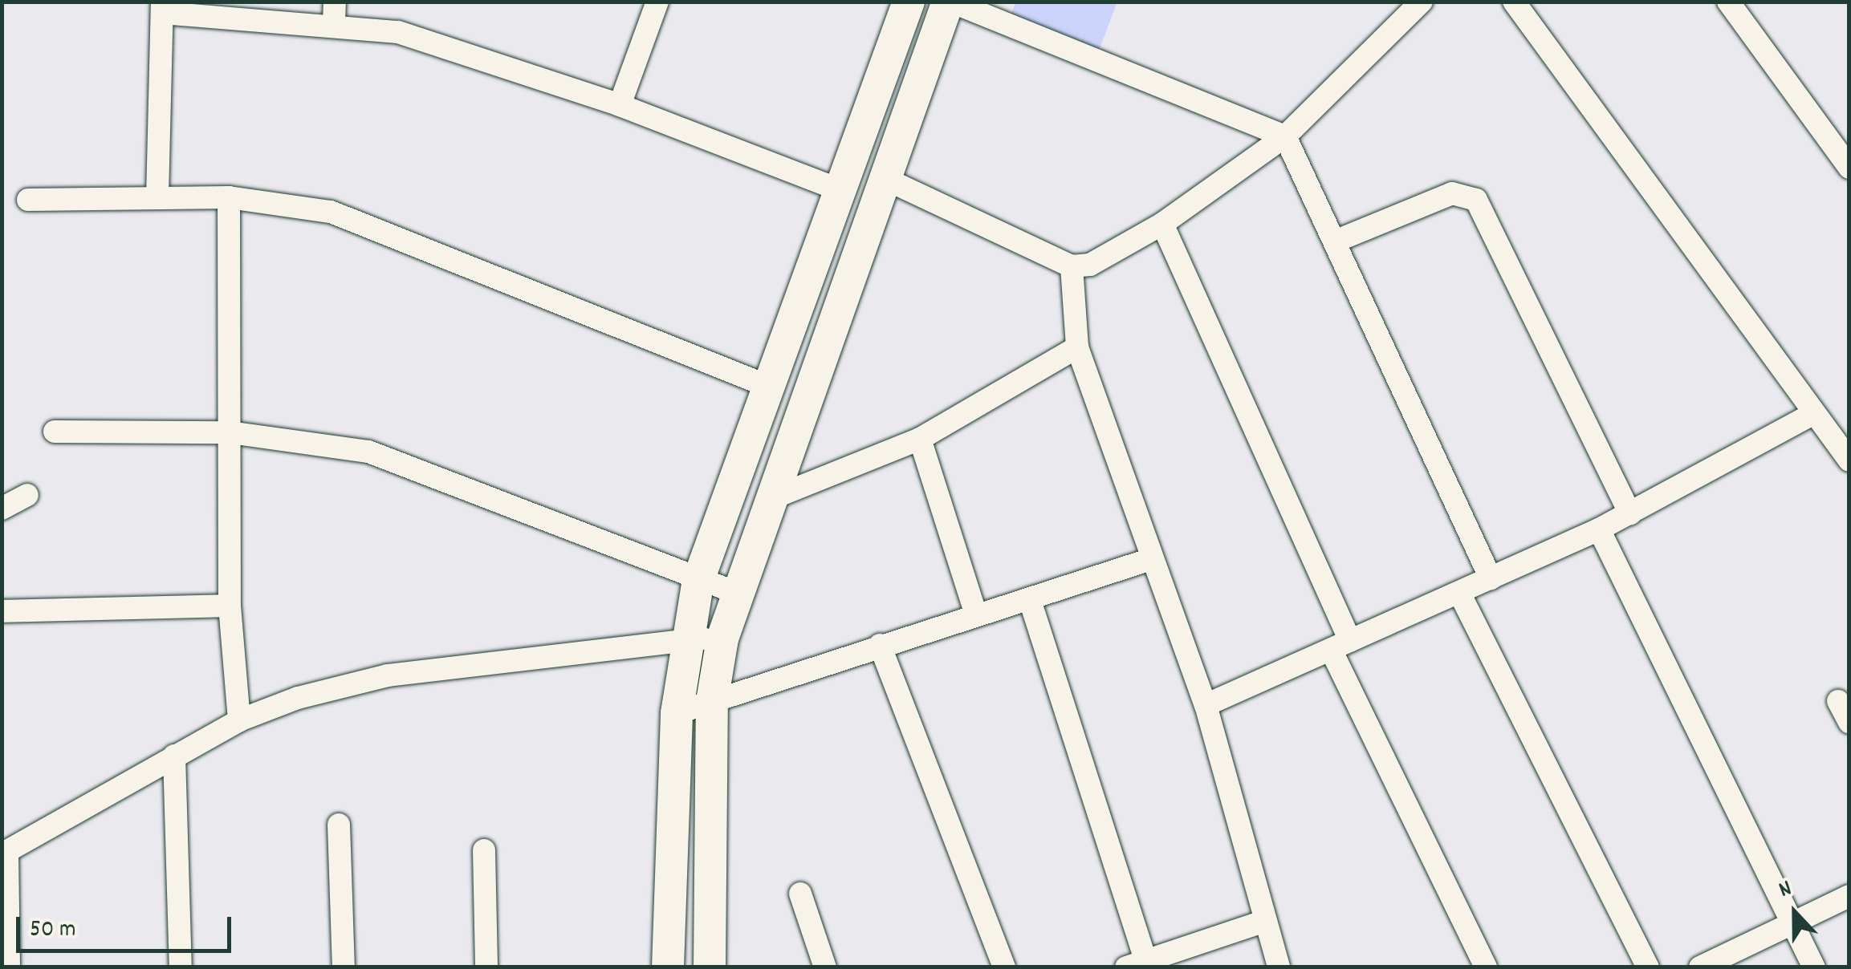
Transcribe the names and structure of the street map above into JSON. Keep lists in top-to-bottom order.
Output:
{
  "scale_bar": "50 m",
  "north": "top"
}
